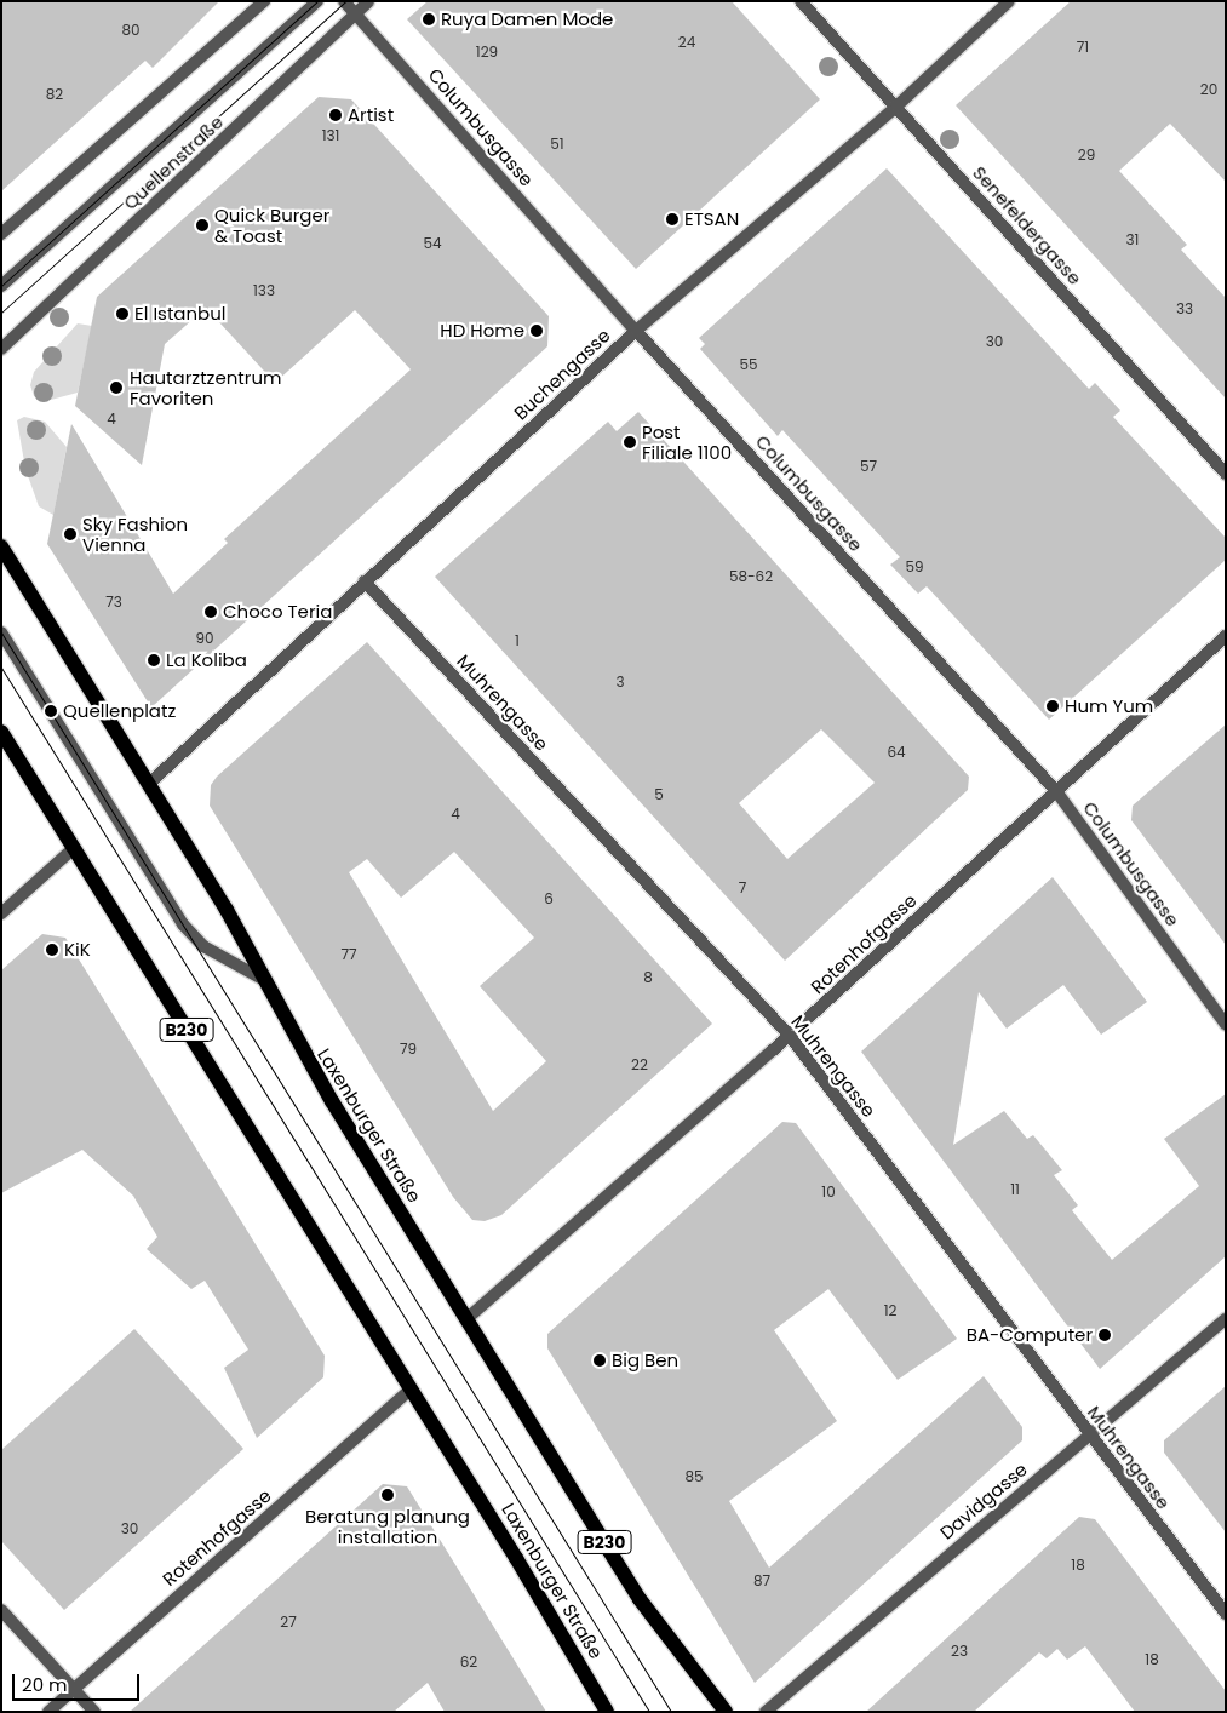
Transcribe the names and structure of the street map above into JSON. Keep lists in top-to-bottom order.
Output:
{
  "streets": {
    "main road": ["B230", "Laxenburger Straße"],
    "street": [
      "Columbusgasse",
      "Quellenstraße",
      "Senefeldergasse",
      "Buchengasse",
      "Muhrengasse",
      "Rotenhofgasse",
      "Davidgasse"
    ]
  },
  "crossings": [
    ["Columbusgasse", "Quellenstraße"],
    ["Columbusgasse", "Buchengasse"],
    ["Columbusgasse", "Rotenhofgasse"],
    ["Senefeldergasse", "Buchengasse"],
    ["Buchengasse", "Muhrengasse"],
    ["Buchengasse", "Laxenburger Straße"],
    ["Muhrengasse", "Rotenhofgasse"],
    ["Muhrengasse", "Davidgasse"],
    ["Rotenhofgasse", "Laxenburger Straße"]
  ],
  "places": [
    "Ruya Damen Mode",
    "Artist",
    "ETSAN",
    "Quick Burger & Toast",
    "El Istanbul",
    "HD Home",
    "Hautarztzentrum Favoriten",
    "Post Filiale 1100",
    "Sky Fashion Vienna",
    "Choco Teria",
    "La Koliba",
    "Hum Yum",
    "Quellenplatz",
    "KiK",
    "BA-Computer",
    "Big Ben",
    "Beratung planung installation"
  ],
  "house_numbers": [
    "80",
    "24",
    "71",
    "129",
    "20",
    "82",
    "131",
    "51",
    "29",
    "31",
    "54",
    "133",
    "33",
    "30",
    "55",
    "4",
    "57",
    "59",
    "58-62",
    "73",
    "90",
    "1",
    "3",
    "64",
    "5",
    "4",
    "7",
    "6",
    "77",
    "8",
    "79",
    "22",
    "11",
    "10",
    "12",
    "85",
    "30",
    "18",
    "87",
    "27",
    "23",
    "18",
    "62"
  ],
  "scale_bar": "20 m"
}
